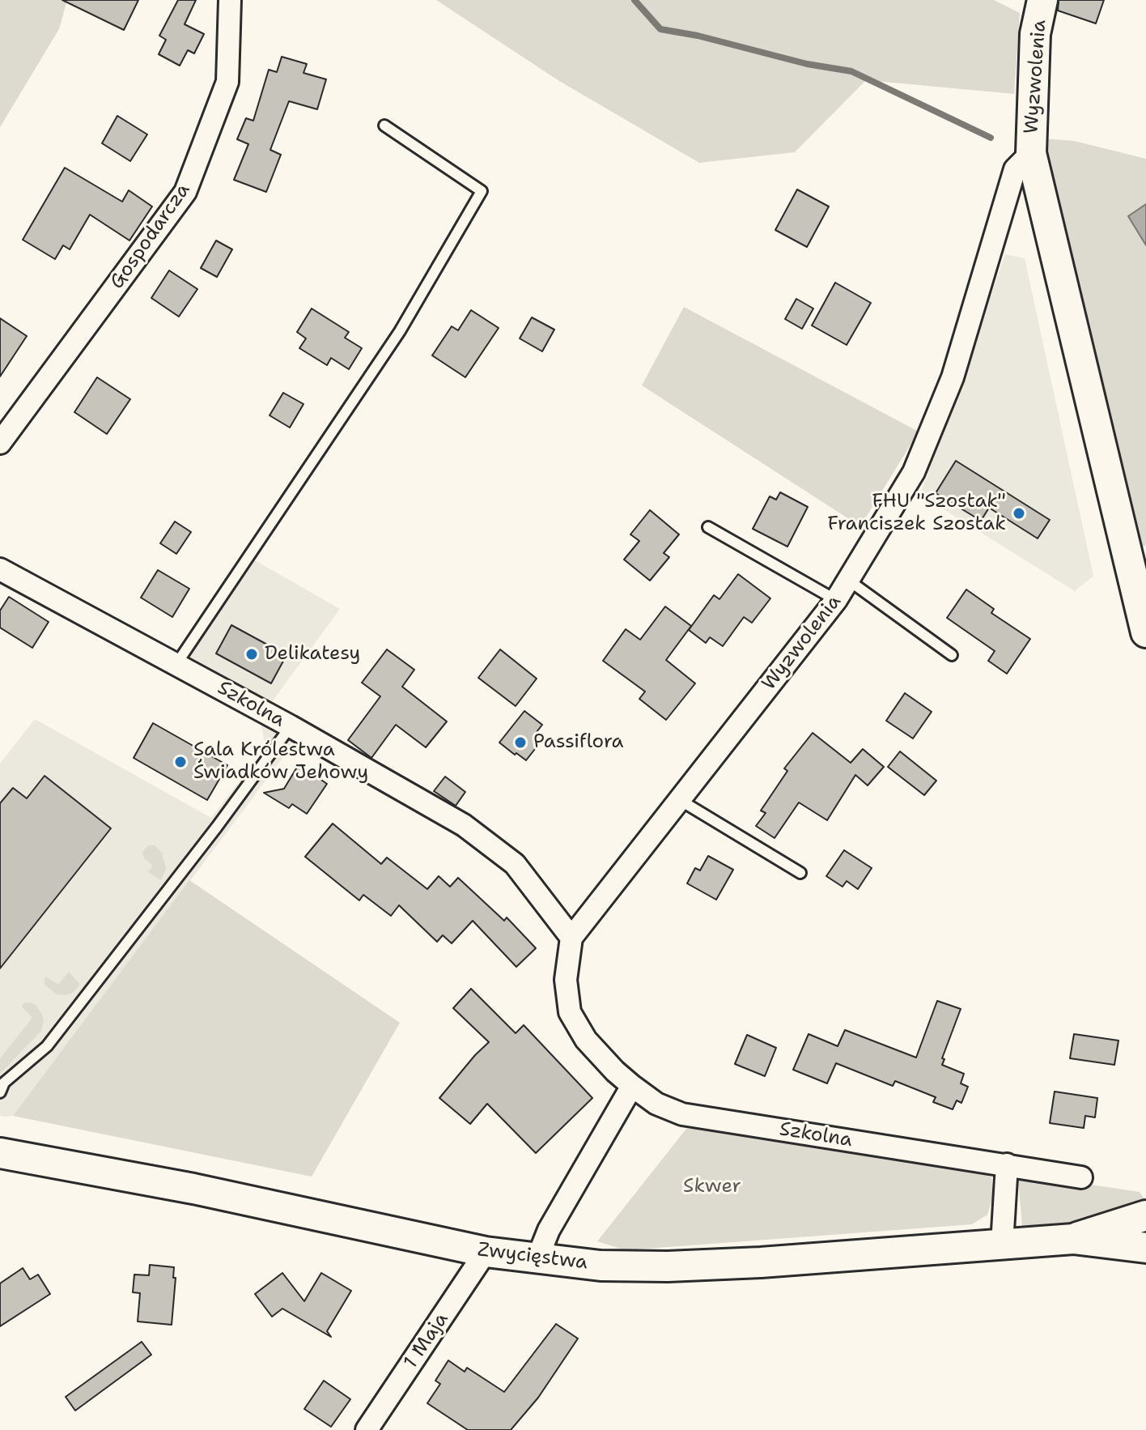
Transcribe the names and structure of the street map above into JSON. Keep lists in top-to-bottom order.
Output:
{
  "streets": {
    "main road": ["Wyzwolenia", "Zwycięstwa"],
    "street": ["Gospodarcza", "Szkolna", "1 Maja"]
  },
  "crossings": [
    ["Wyzwolenia", "Szkolna"],
    ["Zwycięstwa", "1 Maja"]
  ],
  "parks": ["Skwer"],
  "places": [
    "FHU \"Szostak\" Franciszek Szostak",
    "Delikatesy",
    "Passiflora",
    "Sala Królestwa Świadków Jehowy"
  ]
}
